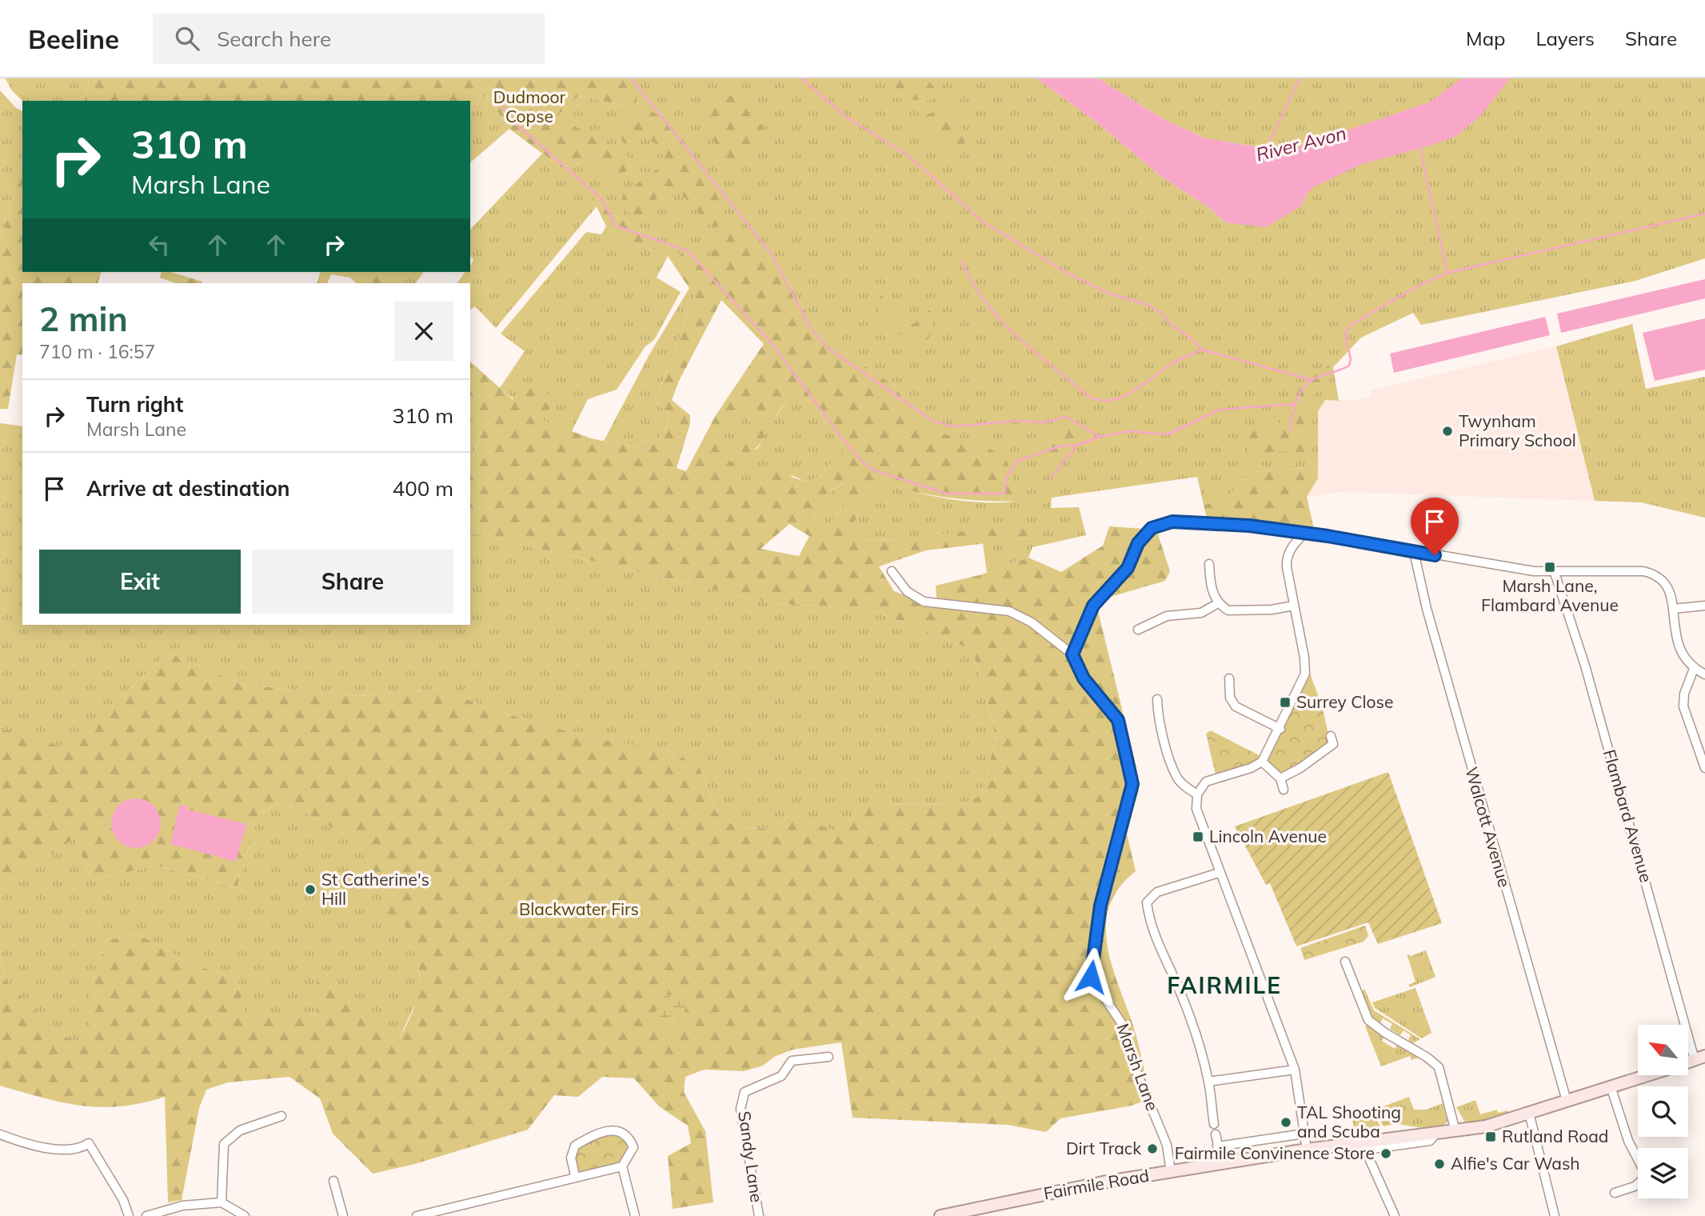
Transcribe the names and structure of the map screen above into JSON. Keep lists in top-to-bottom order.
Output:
{
  "streets": {
    "main road": ["Fairmile Road"],
    "street": [
      "Flambard Avenue",
      "Walcott Avenue",
      "Marsh Lane",
      "Sandy Lane"
    ]
  },
  "crossings": [
    ["Walcott Avenue", "Fairmile Road"],
    ["Marsh Lane", "Fairmile Road"]
  ],
  "districts": ["FAIRMILE"],
  "water": ["River Avon"],
  "parks": ["Dudmoor Copse", "Blackwater Firs"],
  "places": {
    "other": [
      "Twynham Primary School",
      "St Catherine's Hill",
      "TAL Shooting and Scuba",
      "Dirt Track",
      "Fairmile Convinence Store",
      "Alfie's Car Wash"
    ],
    "transit": [
      "Marsh Lane, Flambard Avenue",
      "Surrey Close",
      "Lincoln Avenue",
      "Rutland Road"
    ]
  },
  "north": "top left",
  "page": {
    "header": "Beeline",
    "search": "Search here",
    "nav": ["Map", "Layers", "Share"],
    "turn": ["310 m", "Marsh Lane"],
    "heading": ["2 min", "710 m · 16:57"],
    "list": [
      {
        "name": "Turn right",
        "note": "Marsh Lane",
        "value": "310 m"
      },
      {
        "name": "Arrive at destination",
        "value": "400 m"
      }
    ],
    "buttons": ["Exit", "Share"]
  }
}
